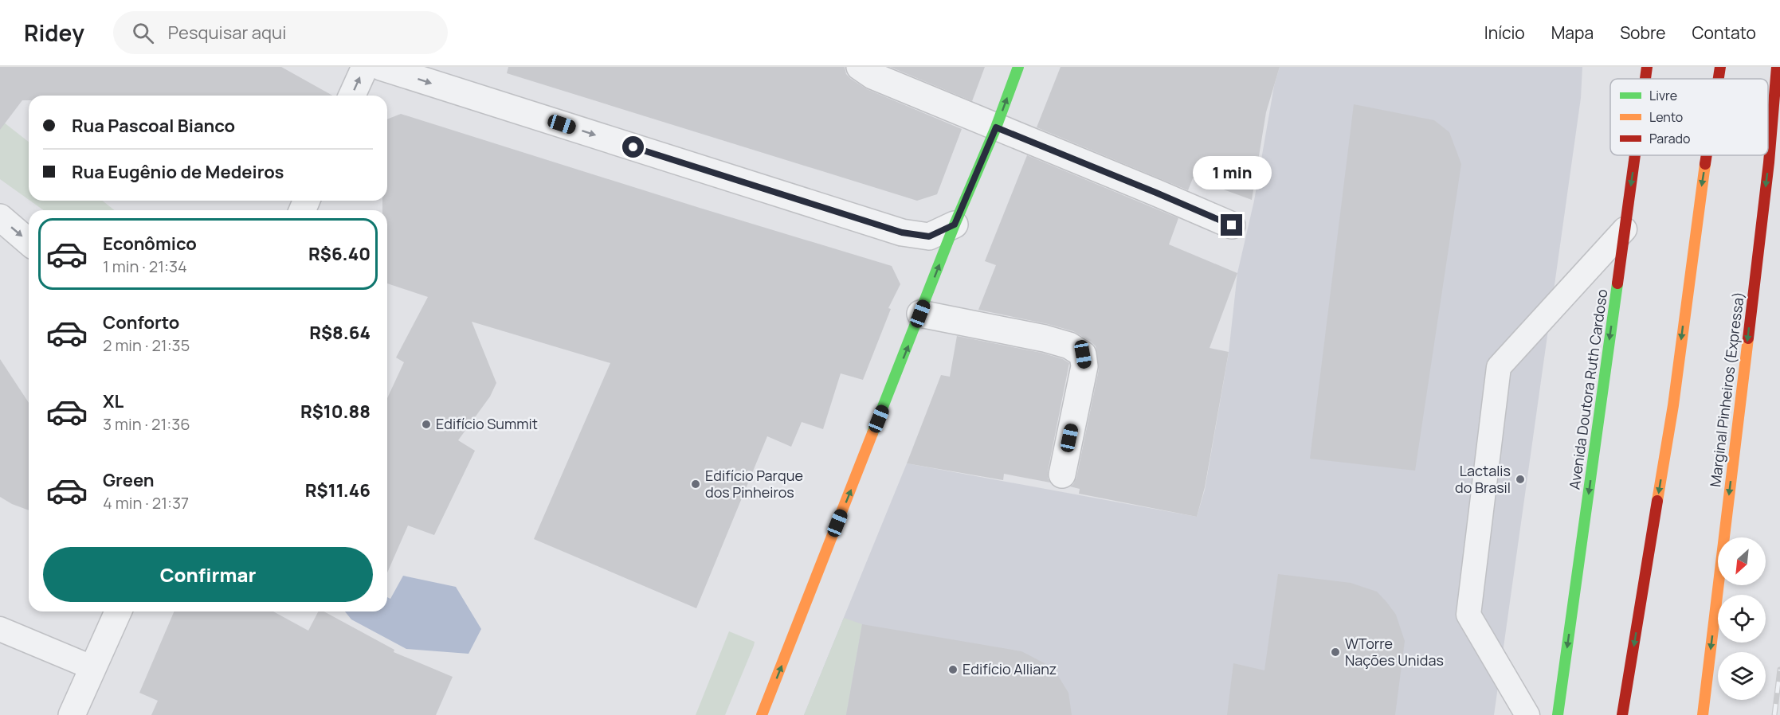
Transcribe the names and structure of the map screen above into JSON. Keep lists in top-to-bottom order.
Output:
{
  "streets": {
    "main road": ["Avenida Doutora Ruth Cardoso", "Marginal Pinheiros (Expressa)"]
  },
  "places": [
    "Edifício Summit",
    "Lactalis do Brasil",
    "Edifício Parque dos Pinheiros",
    "WTorre Nações Unidas",
    "Edifício Allianz"
  ],
  "legend": ["Livre", "Lento", "Parado"],
  "north": "bottom left",
  "page": {
    "header": "Ridey",
    "search": "Pesquisar aqui",
    "nav": [
      "Início",
      "Mapa",
      "Sobre",
      "Contato"
    ],
    "banner": ["Rua Pascoal Bianco", "Rua Eugênio de Medeiros"],
    "bubble": "1 min",
    "list": [
      {
        "name": "Econômico",
        "note": "1 min · 21:34",
        "value": "R$6.40"
      },
      {
        "name": "Conforto",
        "note": "2 min · 21:35",
        "value": "R$8.64"
      },
      {
        "name": "XL",
        "note": "3 min · 21:36",
        "value": "R$10.88"
      },
      {
        "name": "Green",
        "note": "4 min · 21:37",
        "value": "R$11.46"
      }
    ],
    "buttons": "Confirmar"
  }
}
